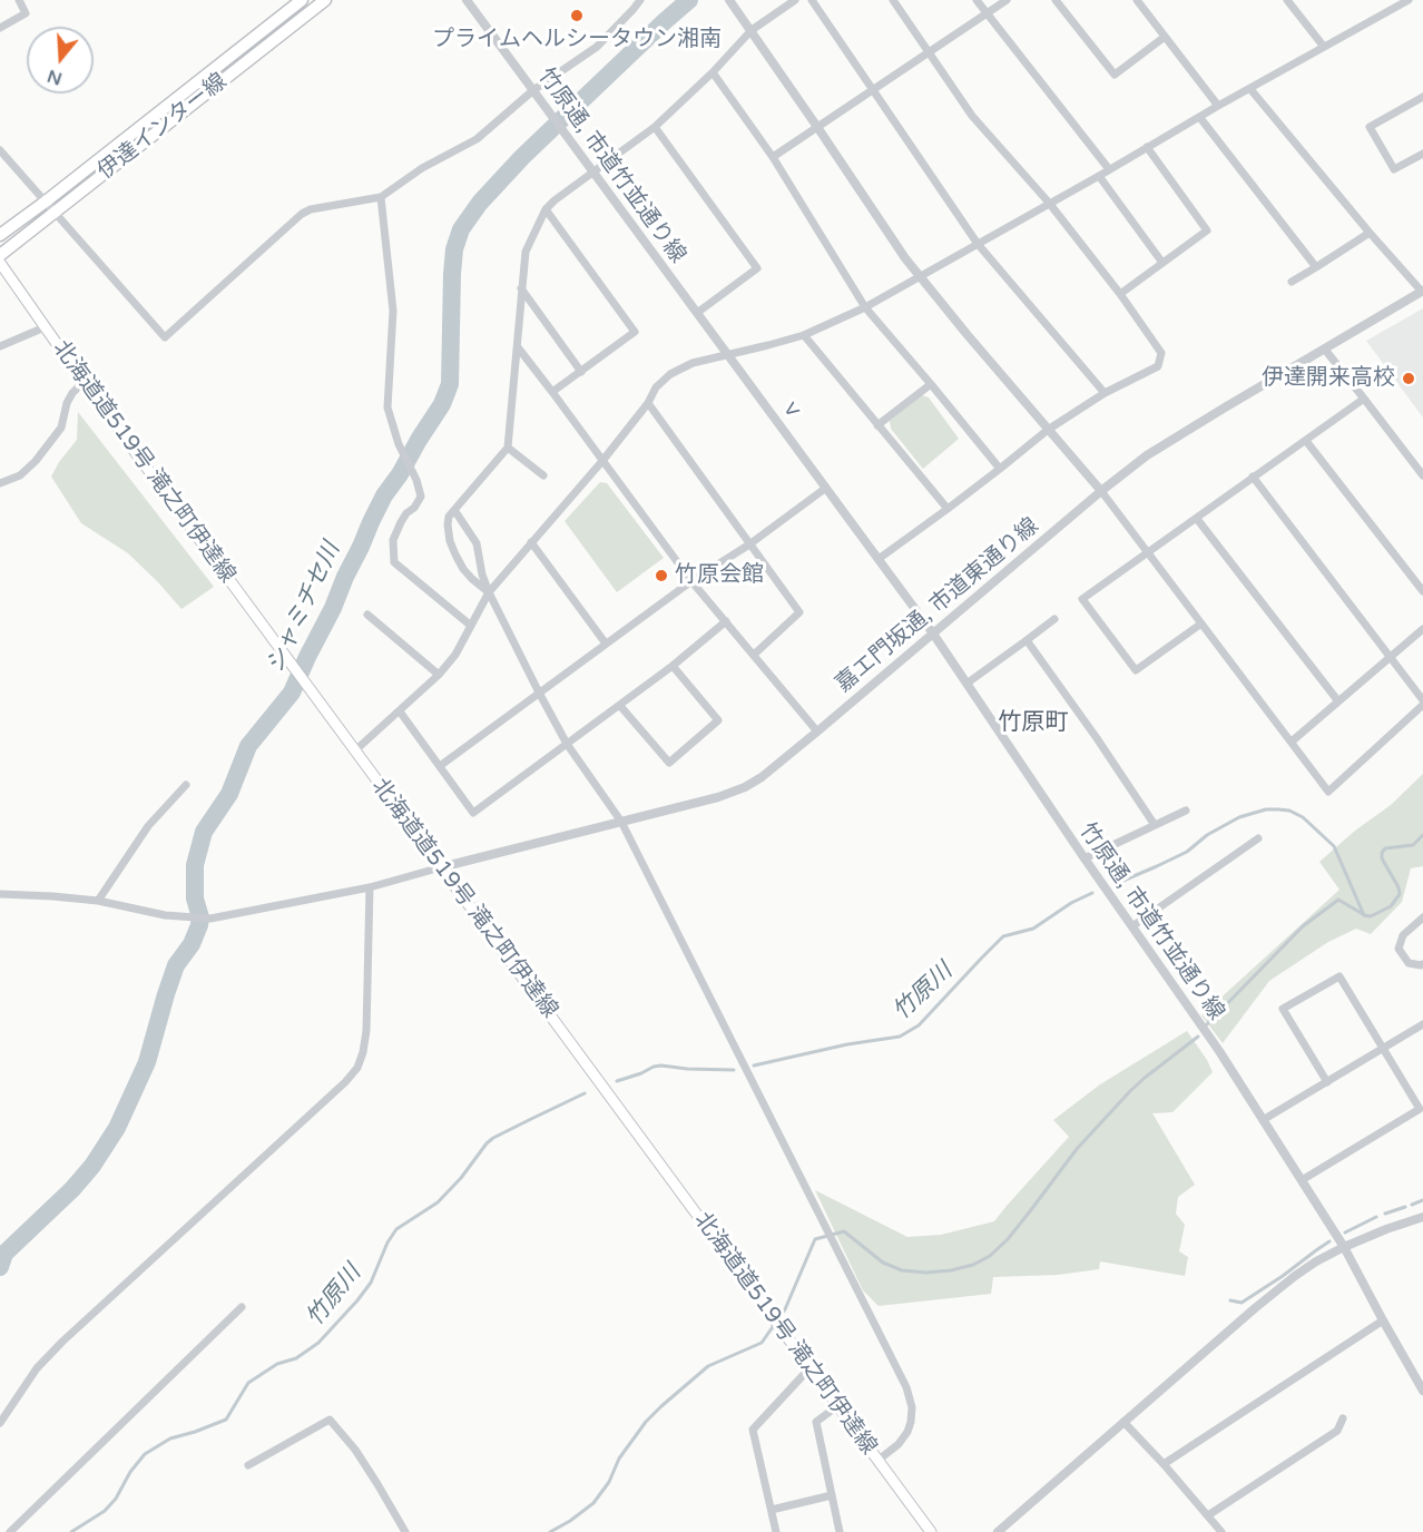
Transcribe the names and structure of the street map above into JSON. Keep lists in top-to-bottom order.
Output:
{
  "streets": {
    "main road": ["伊達インター線", "北海道道519号 滝之町伊達線"],
    "street": ["竹原通, 市道竹並通り線", "ｖ", "嘉エ門坂通, 市道東通り線"]
  },
  "crossings": [
    ["竹原通, 市道竹並通り線", "ｖ"],
    ["竹原通, 市道竹並通り線", "嘉エ門坂通, 市道東通り線"],
    ["北海道道519号 滝之町伊達線", "嘉エ門坂通, 市道東通り線"]
  ],
  "districts": ["竹原町"],
  "water": ["シャミチセ川", "竹原川"],
  "places": ["プライムヘルシータウン湘南", "伊達開来高校", "竹原会館"],
  "north": "bottom"
}
